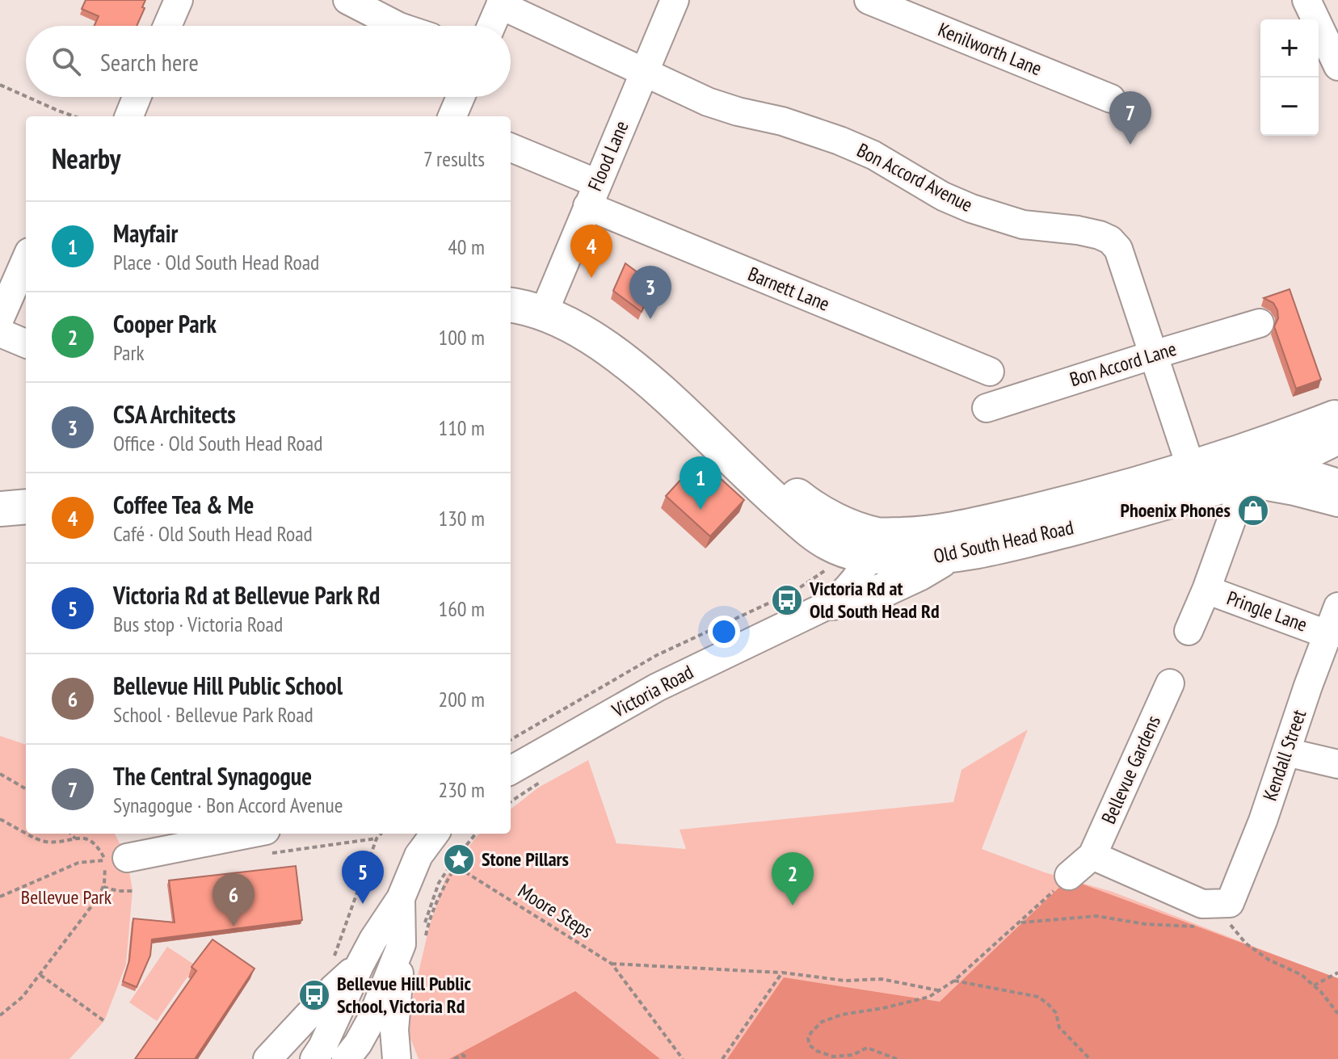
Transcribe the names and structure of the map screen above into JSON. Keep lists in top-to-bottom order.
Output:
{
  "streets": {
    "main road": ["Old South Head Road"],
    "street": [
      "Kenilworth Lane",
      "Flood Lane",
      "Bon Accord Avenue",
      "Barnett Lane",
      "Bon Accord Lane",
      "Pringle Lane",
      "Victoria Road",
      "Kendall Street",
      "Bellevue Gardens"
    ],
    "path": ["Moore Steps"]
  },
  "crossings": [
    ["Flood Lane", "Bon Accord Avenue"],
    ["Flood Lane", "Barnett Lane"],
    ["Flood Lane", "Old South Head Road"],
    ["Bon Accord Avenue", "Bon Accord Lane"],
    ["Bon Accord Avenue", "Old South Head Road"],
    ["Old South Head Road", "Victoria Road"],
    ["Pringle Lane", "Kendall Street"],
    ["Kendall Street", "Bellevue Gardens"]
  ],
  "parks": ["Bellevue Park"],
  "places": {
    "shop": ["Phoenix Phones"],
    "bus stop": ["Victoria Rd at Old South Head Rd", "Bellevue Hill Public School, Victoria Rd"],
    "place": ["Stone Pillars"]
  },
  "page": {
    "map_buttons": ["+", "−"],
    "search": "Search here",
    "pins": [
      "7",
      "4",
      "3",
      "1",
      "5",
      "2",
      "6"
    ],
    "heading": ["Nearby", "7 results"],
    "list": [
      {
        "mark": "1",
        "name": "Mayfair",
        "note": "Place · Old South Head Road",
        "value": "40 m"
      },
      {
        "mark": "2",
        "name": "Cooper Park",
        "note": "Park",
        "value": "100 m"
      },
      {
        "mark": "3",
        "name": "CSA Architects",
        "note": "Office · Old South Head Road",
        "value": "110 m"
      },
      {
        "mark": "4",
        "name": "Coffee Tea & Me",
        "note": "Café · Old South Head Road",
        "value": "130 m"
      },
      {
        "mark": "5",
        "name": "Victoria Rd at Bellevue Park Rd",
        "note": "Bus stop · Victoria Road",
        "value": "160 m"
      },
      {
        "mark": "6",
        "name": "Bellevue Hill Public School",
        "note": "School · Bellevue Park Road",
        "value": "200 m"
      },
      {
        "mark": "7",
        "name": "The Central Synagogue",
        "note": "Synagogue · Bon Accord Avenue",
        "value": "230 m"
      }
    ]
  }
}
